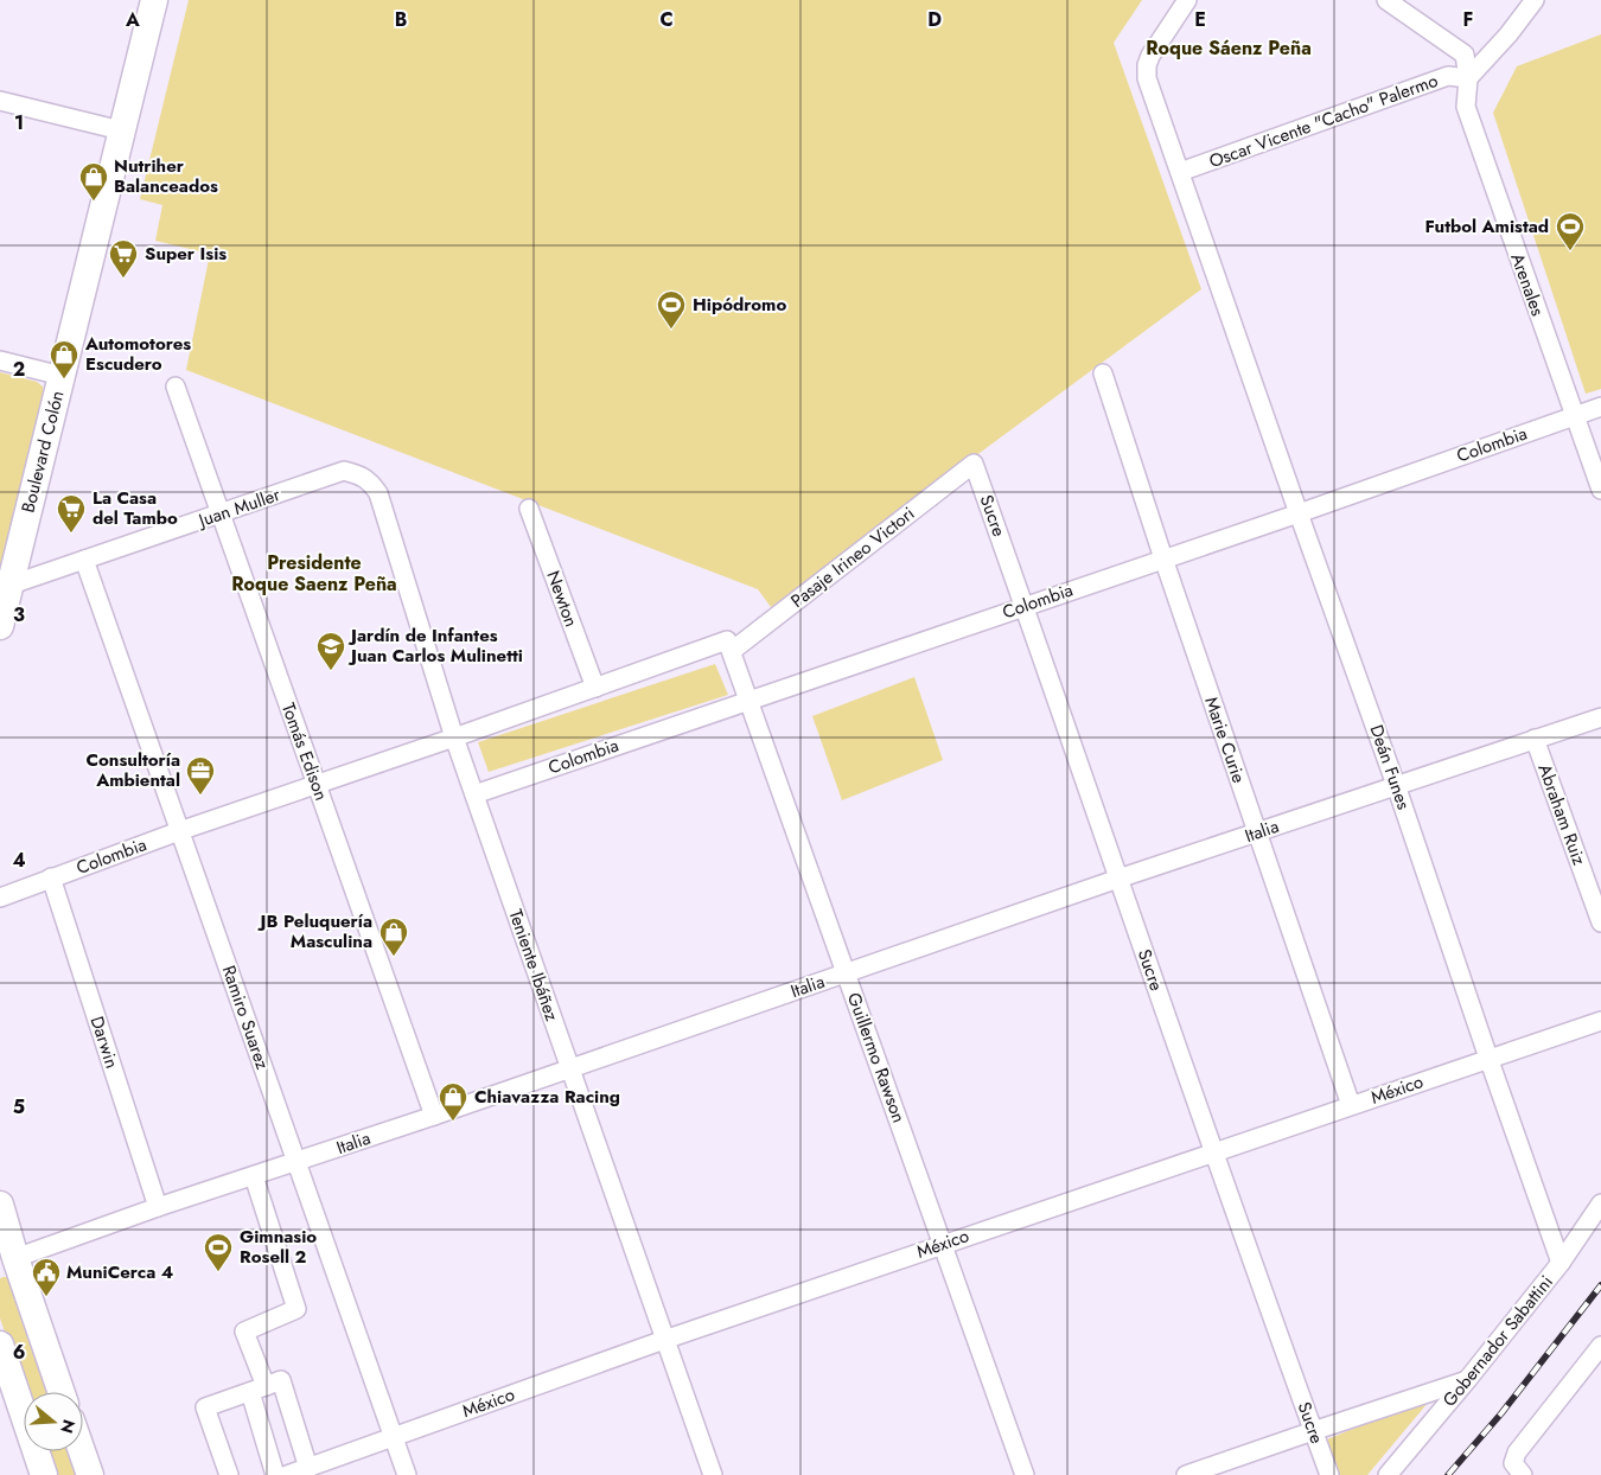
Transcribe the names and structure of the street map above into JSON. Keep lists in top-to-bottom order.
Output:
{
  "streets": {
    "highway": ["Boulevard Colón"],
    "street": [
      "Oscar Vicente \"Cacho\" Palermo",
      "Arenales",
      "Colombia",
      "Juan Muller",
      "Sucre",
      "Pasaje Irineo Victori",
      "Newton",
      "Marie Curie",
      "Tomás Edison",
      "Deán Funes",
      "Abraham Ruiz",
      "Italia",
      "Teniente Ibáñez",
      "Ramiro Suarez",
      "Darwin",
      "Guillermo Rawson",
      "México",
      "Gobernador Sabattini"
    ]
  },
  "crossings": [
    ["Oscar Vicente \"Cacho\" Palermo", "Arenales"],
    ["Oscar Vicente \"Cacho\" Palermo", "Deán Funes"],
    ["Arenales", "Colombia"],
    ["Colombia", "Sucre"],
    ["Colombia", "Pasaje Irineo Victori"],
    ["Colombia", "Newton"],
    ["Colombia", "Marie Curie"],
    ["Colombia", "Tomás Edison"],
    ["Colombia", "Deán Funes"],
    ["Colombia", "Teniente Ibáñez"],
    ["Colombia", "Ramiro Suarez"],
    ["Colombia", "Darwin"],
    ["Colombia", "Guillermo Rawson"],
    ["Boulevard Colón", "Juan Muller"],
    ["Juan Muller", "Tomás Edison"],
    ["Juan Muller", "Teniente Ibáñez"],
    ["Juan Muller", "Ramiro Suarez"],
    ["Sucre", "Pasaje Irineo Victori"],
    ["Sucre", "Italia"],
    ["Sucre", "México"],
    ["Pasaje Irineo Victori", "Guillermo Rawson"],
    ["Marie Curie", "Italia"],
    ["Marie Curie", "México"],
    ["Tomás Edison", "Italia"],
    ["Deán Funes", "Italia"],
    ["Deán Funes", "México"],
    ["Deán Funes", "Gobernador Sabattini"],
    ["Abraham Ruiz", "Italia"],
    ["Italia", "Teniente Ibáñez"],
    ["Italia", "Ramiro Suarez"],
    ["Italia", "Darwin"],
    ["Italia", "Guillermo Rawson"],
    ["Teniente Ibáñez", "México"],
    ["Ramiro Suarez", "México"],
    ["Guillermo Rawson", "México"]
  ],
  "districts": ["Roque Sáenz Peña", "Presidente Roque Saenz Peña"],
  "places": {
    "shop": [
      "Nutriher Balanceados",
      "Automotores Escudero",
      "JB Peluquería Masculina",
      "Chiavazza Racing"
    ],
    "sports": ["Futbol Amistad", "Hipódromo", "Gimnasio Rosell 2"],
    "supermarket": ["Super Isis", "La Casa del Tambo"],
    "school or university": ["Jardín de Infantes Juan Carlos Mulinetti"],
    "office": ["Consultoría Ambiental"],
    "public building": ["MuniCerca 4"]
  },
  "north": "right",
  "grid": {
    "columns": [
      "A",
      "B",
      "C",
      "D",
      "E",
      "F"
    ],
    "rows": [
      "1",
      "2",
      "3",
      "4",
      "5",
      "6"
    ]
  }
}
